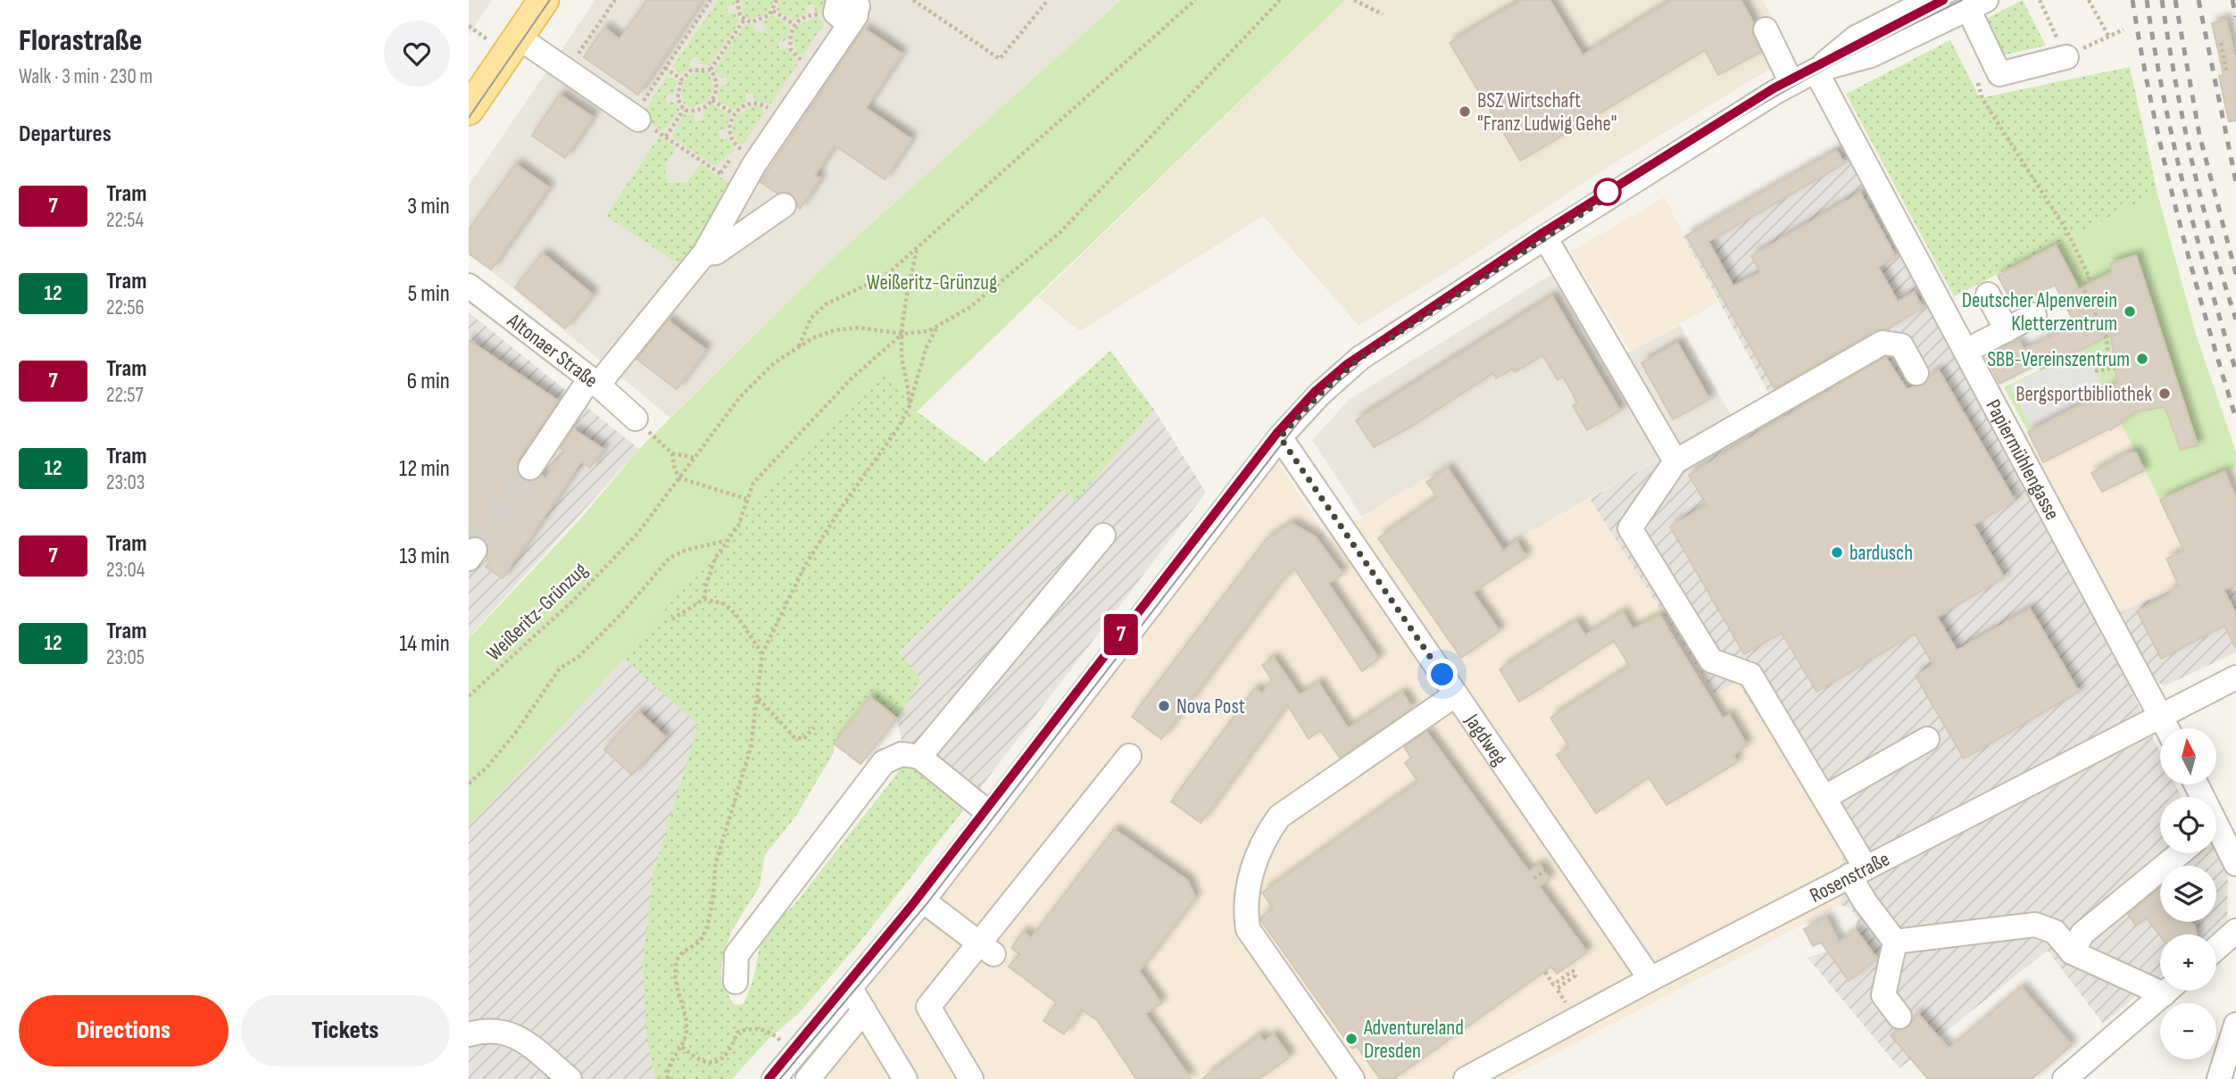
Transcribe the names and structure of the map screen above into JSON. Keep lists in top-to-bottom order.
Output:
{
  "streets": {
    "street": [
      "Altonaer Straße",
      "Papiermühlengasse",
      "Jagdweg",
      "Rosenstraße"
    ],
    "path": ["Weißeritz-Grünzug"]
  },
  "crossings": [
    ["Papiermühlengasse", "Rosenstraße"],
    ["Jagdweg", "Rosenstraße"]
  ],
  "parks": ["Weißeritz-Grünzug"],
  "places": [
    "BSZ Wirtschaft \"Franz Ludwig Gehe\"",
    "Deutscher Alpenverein Kletterzentrum",
    "SBB-Vereinszentrum",
    "Bergsportbibliothek",
    "bardusch",
    "Nova Post",
    "Adventureland Dresden"
  ],
  "lines": ["tram line 7"],
  "north": "top",
  "page": {
    "heading": [
      ["Florastraße", "Walk · 3 min · 230 m"],
      "Departures"
    ],
    "on_map": "7",
    "list": [
      {
        "mark": "7",
        "name": "Tram",
        "note": "22:54",
        "value": "3 min"
      },
      {
        "mark": "12",
        "name": "Tram",
        "note": "22:56",
        "value": "5 min"
      },
      {
        "mark": "7",
        "name": "Tram",
        "note": "22:57",
        "value": "6 min"
      },
      {
        "mark": "12",
        "name": "Tram",
        "note": "23:03",
        "value": "12 min"
      },
      {
        "mark": "7",
        "name": "Tram",
        "note": "23:04",
        "value": "13 min"
      },
      {
        "mark": "12",
        "name": "Tram",
        "note": "23:05",
        "value": "14 min"
      }
    ],
    "map_buttons": ["+", "−"],
    "buttons": ["Directions", "Tickets"]
  }
}
